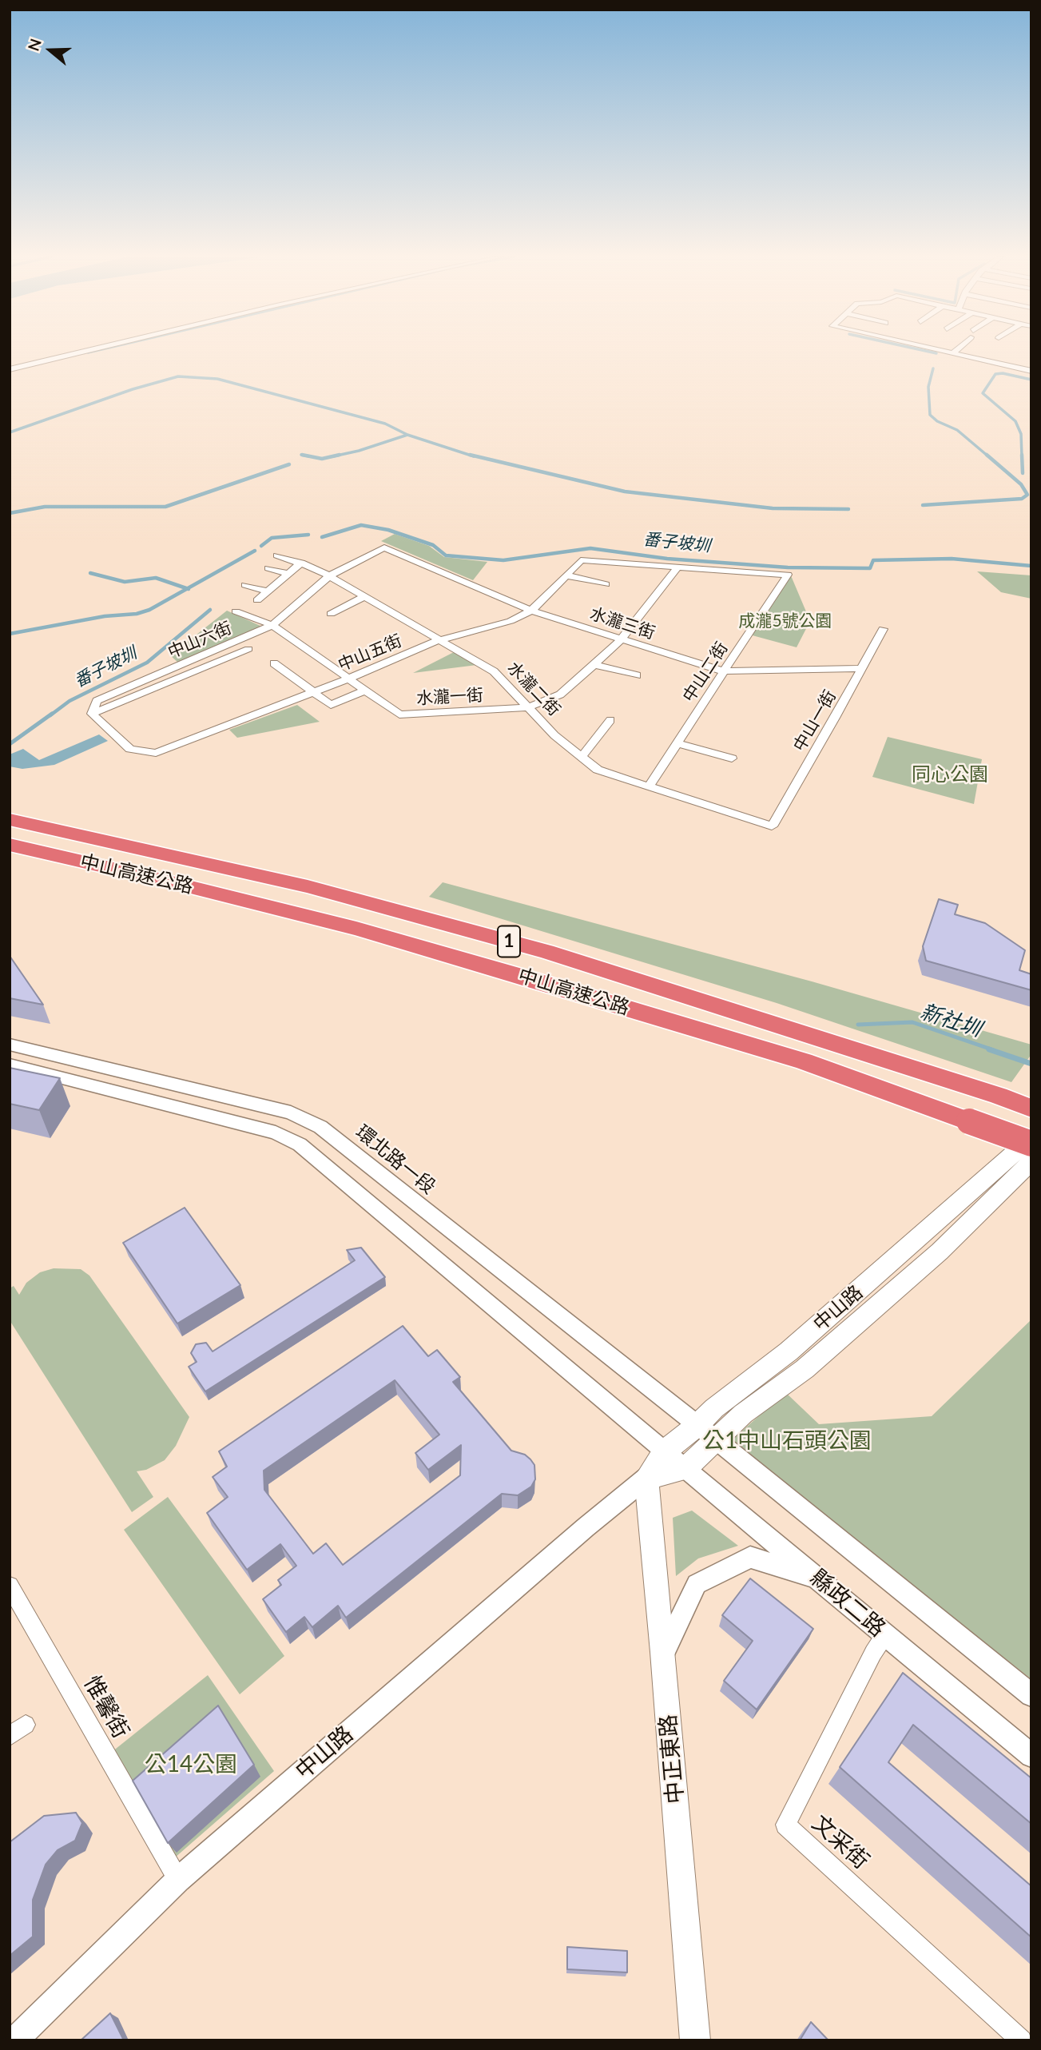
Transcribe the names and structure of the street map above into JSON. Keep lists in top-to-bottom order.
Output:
{
  "streets": {
    "highway": ["中山高速公路", "1"],
    "main road": ["中山路", "中正東路"],
    "street": [
      "水瀧三街",
      "中山六街",
      "中山五街",
      "中山二街",
      "水瀧二街",
      "水瀧一街",
      "中山一街",
      "環北路一段",
      "縣政二路",
      "惟馨街",
      "文采街"
    ]
  },
  "crossings": [
    ["水瀧三街", "中山六街"],
    ["水瀧三街", "中山五街"],
    ["水瀧三街", "中山二街"],
    ["水瀧三街", "水瀧一街"],
    ["水瀧三街", "中山一街"],
    ["中山六街", "中山五街"],
    ["中山六街", "水瀧二街"],
    ["中山六街", "水瀧一街"],
    ["中山五街", "中山二街"],
    ["中山五街", "水瀧二街"],
    ["中山五街", "水瀧一街"],
    ["中山二街", "水瀧二街"],
    ["中山二街", "水瀧一街"],
    ["水瀧二街", "水瀧一街"],
    ["水瀧二街", "中山一街"],
    ["環北路一段", "中山路"],
    ["中山路", "縣政二路"],
    ["中山路", "惟馨街"],
    ["中山路", "中正東路"],
    ["縣政二路", "文采街"]
  ],
  "water": ["番子坡圳", "新社圳"],
  "parks": [
    "成瀧5號公園",
    "同心公園",
    "公1中山石頭公園",
    "公14公園"
  ],
  "north": "left"
}
